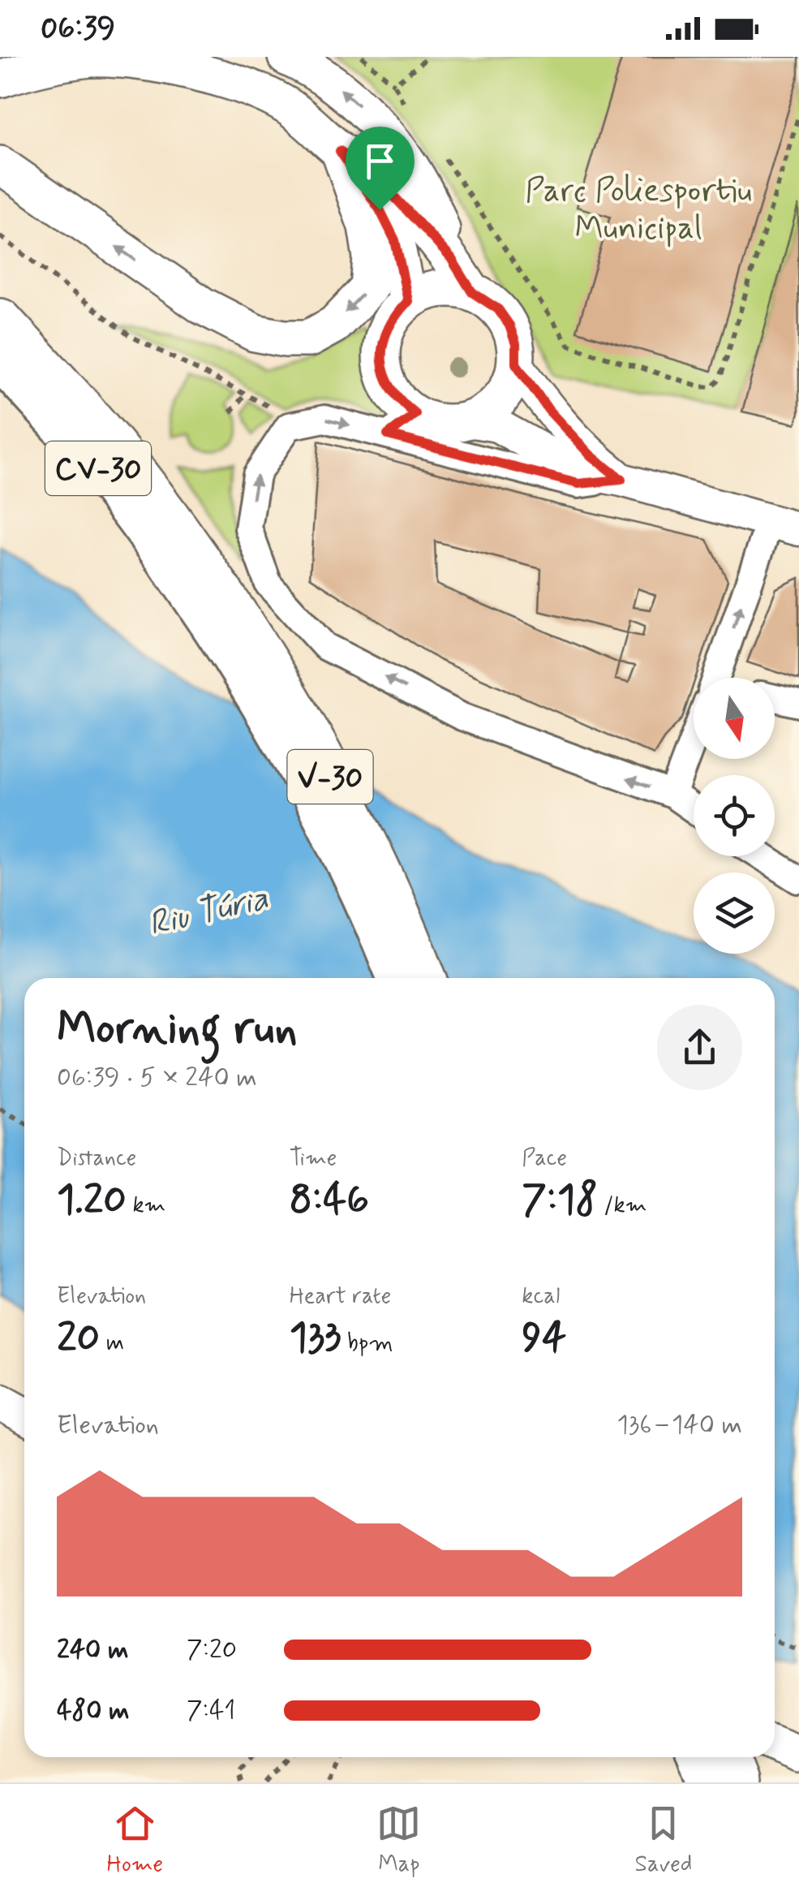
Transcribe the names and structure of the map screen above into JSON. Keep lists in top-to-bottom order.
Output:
{
  "streets": {
    "highway": ["CV-30", "V-30"]
  },
  "crossings": [
    ["CV-30", "V-30"]
  ],
  "water": ["Riu Túria"],
  "parks": ["Parc Poliesportiu Municipal"],
  "north": "bottom",
  "page": {
    "status": "06:39",
    "heading": ["Morning run", "06:39 · 5 × 240 m"],
    "stats": [
      ["Distance", "1.20 km"],
      ["Time", "8:46"],
      ["Pace", "7:18 /km"],
      ["Elevation", "20 m"],
      ["Heart rate", "133 bpm"],
      ["kcal", "94"]
    ],
    "chart": ["Elevation", "136–140 m"],
    "list": [
      {
        "name": "240 m",
        "note": "7:20"
      },
      {
        "name": "480 m",
        "note": "7:41"
      }
    ],
    "tabs": ["Home", "Map", "Saved"]
  }
}
